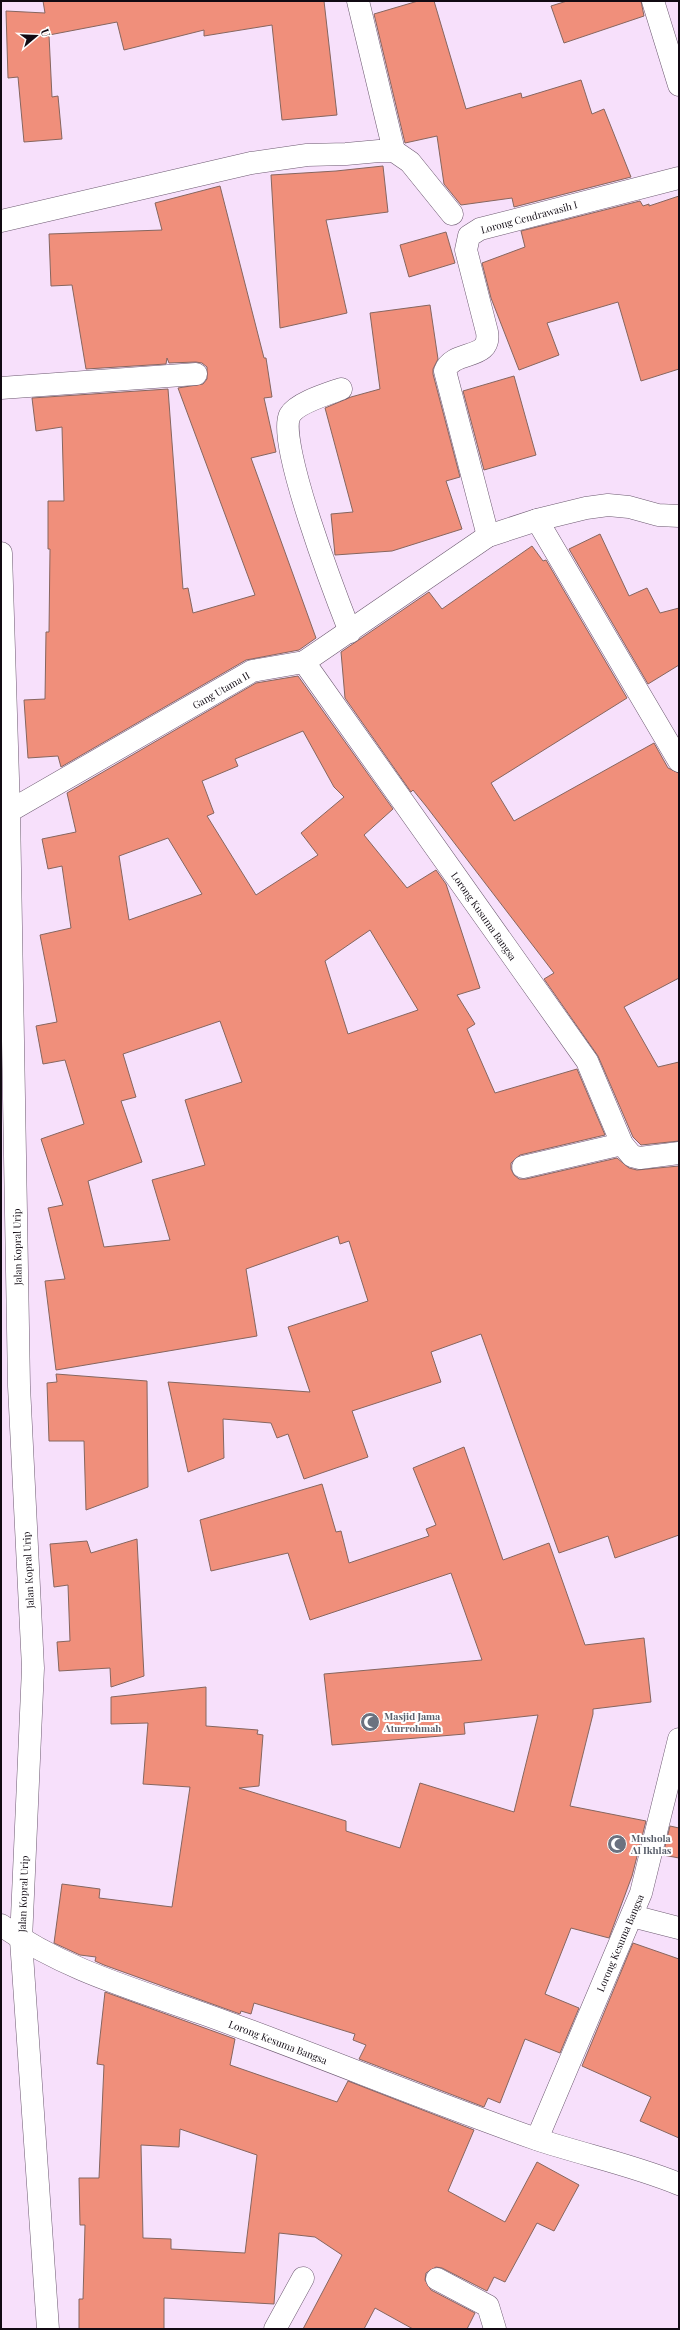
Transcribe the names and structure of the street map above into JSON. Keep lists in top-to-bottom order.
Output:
{
  "streets": {
    "street": [
      "Lorong Cendrawasih I",
      "Gang Utama II",
      "Lorong Kusuma Bangsa",
      "Jalan Kopral Urip",
      "Lorong Kesuma Bangsa"
    ]
  },
  "crossings": [
    ["Lorong Cendrawasih I", "Gang Utama II"],
    ["Gang Utama II", "Lorong Kusuma Bangsa"],
    ["Gang Utama II", "Jalan Kopral Urip"],
    ["Jalan Kopral Urip", "Lorong Kesuma Bangsa"]
  ],
  "places": {
    "mosque": ["Masjid Jama Aturrohmah", "Mushola Al Ikhlas"]
  },
  "north": "right"
}
